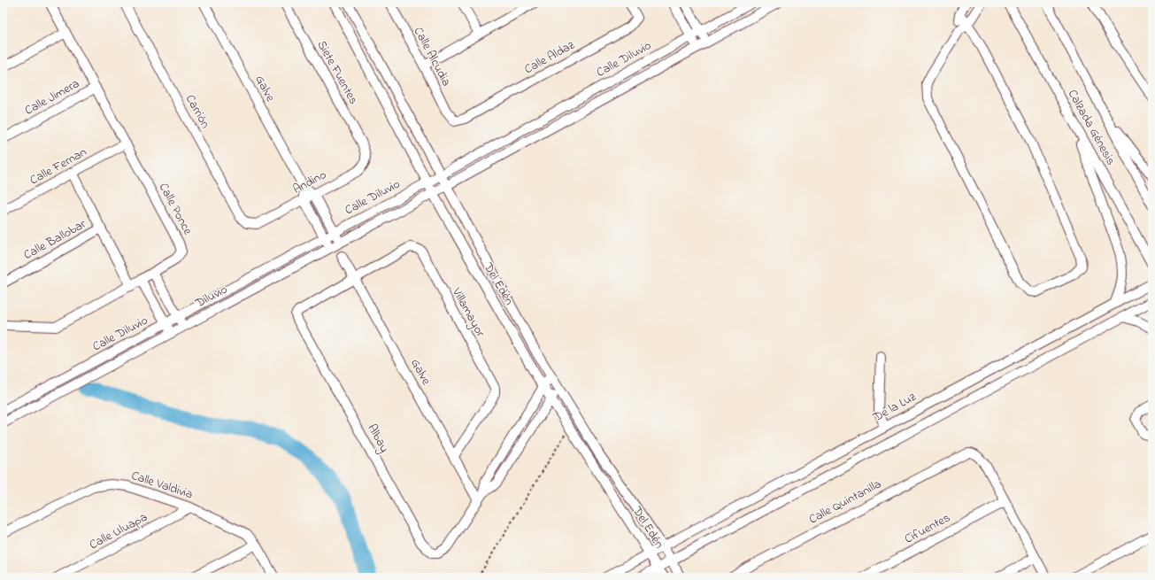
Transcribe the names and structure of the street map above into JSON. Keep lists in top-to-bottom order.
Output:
{
  "streets": {
    "street": [
      "Calle Alcudia",
      "Calle Aldaz",
      "Calle Diluvio",
      "Siete Fuentes",
      "Galve",
      "Calle Jimera",
      "Carrión",
      "Calzada Génesis",
      "Calle Fernan",
      "Andino",
      "Calle Ponce",
      "Calle Ballobar",
      "Del Edén",
      "Diluvio",
      "Villamayor",
      "De la Luz",
      "Albay",
      "Calle Valdivia",
      "Calle Quintanilla",
      "Cifuentes",
      "Calle Uluapa"
    ]
  },
  "crossings": [
    ["Calle Alcudia", "Calle Aldaz"],
    ["Calle Diluvio", "Del Edén"],
    ["Siete Fuentes", "Andino"],
    ["Galve", "Villamayor"],
    ["Galve", "Albay"],
    ["Calle Jimera", "Calle Ponce"],
    ["Carrión", "Andino"],
    ["Calle Fernan", "Calle Ponce"],
    ["Del Edén", "Diluvio"],
    ["Del Edén", "De la Luz"],
    ["Del Edén", "Albay"],
    ["Villamayor", "Albay"],
    ["Calle Valdivia", "Calle Uluapa"],
    ["Calle Quintanilla", "Cifuentes"]
  ]
}
